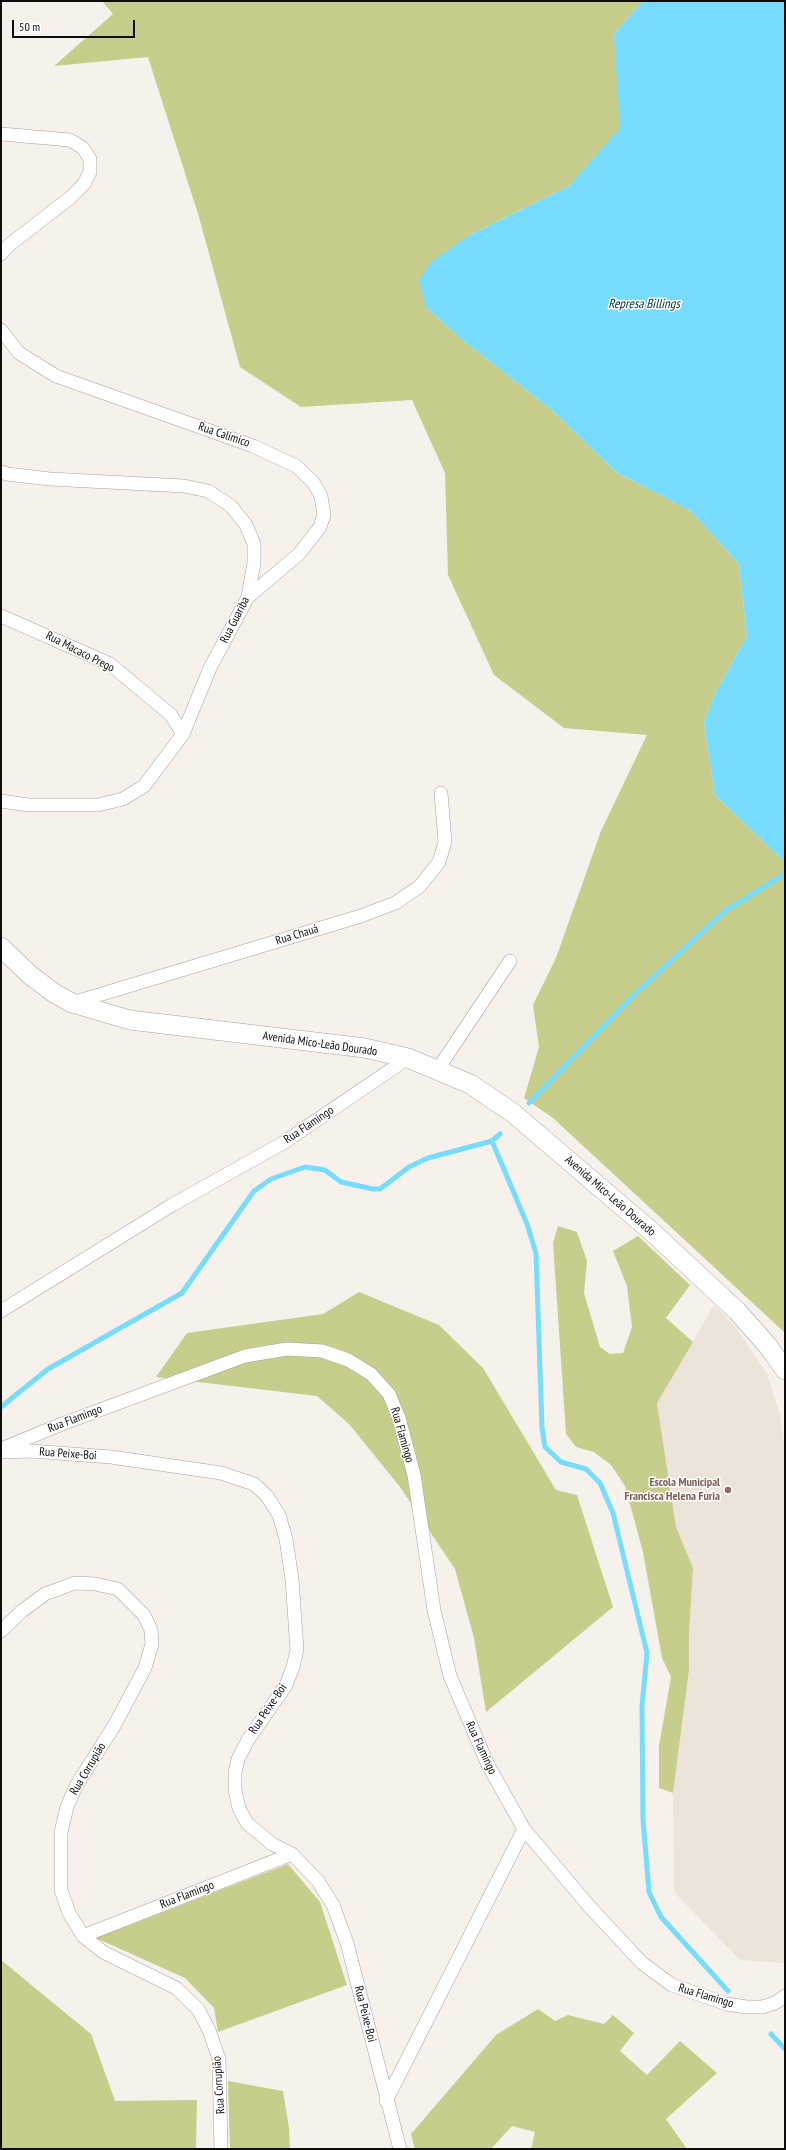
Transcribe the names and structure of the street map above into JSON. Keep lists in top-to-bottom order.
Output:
{
  "streets": {
    "street": [
      "Rua Calimico",
      "Rua Guariba",
      "Rua Macaco Prego",
      "Rua Chauá",
      "Avenida Mico-Leão Dourado",
      "Rua Flamingo",
      "Rua Peixe-Boi",
      "Rua Corrupião"
    ]
  },
  "crossings": [
    ["Rua Calimico", "Rua Guariba"],
    ["Rua Guariba", "Rua Macaco Prego"],
    ["Rua Chauá", "Avenida Mico-Leão Dourado"],
    ["Avenida Mico-Leão Dourado", "Rua Flamingo"],
    ["Rua Flamingo", "Rua Peixe-Boi"],
    ["Rua Flamingo", "Rua Corrupião"]
  ],
  "water": ["Represa Billings"],
  "places": ["Escola Municipal Francisca Helena Furia"],
  "scale_bar": "50 m"
}
